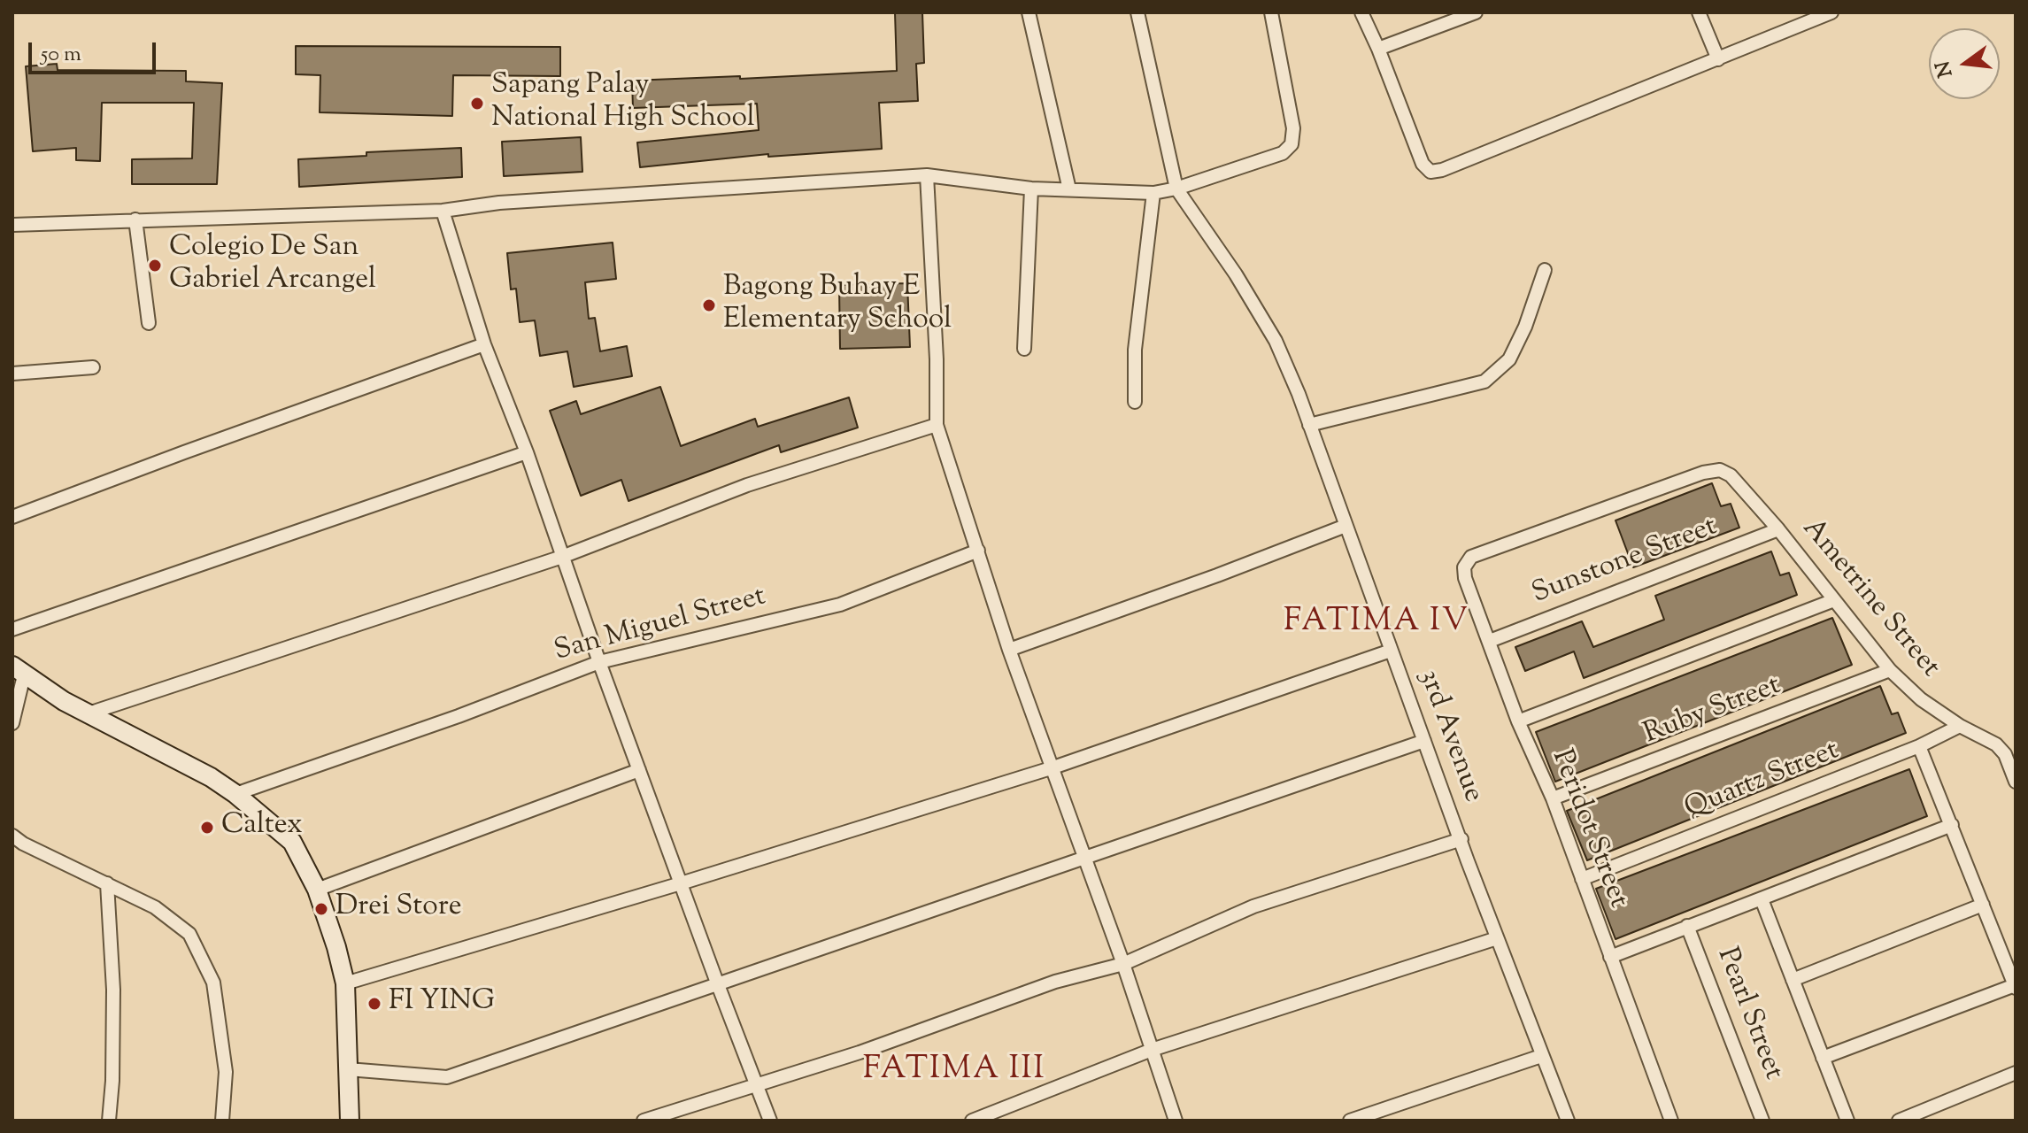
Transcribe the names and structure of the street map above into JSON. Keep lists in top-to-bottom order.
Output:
{
  "streets": {
    "street": [
      "Sunstone Street",
      "Ametrine Street",
      "San Miguel Street",
      "Ruby Street",
      "3rd Avenue",
      "Quartz Street",
      "Peridot Street",
      "Pearl Street"
    ]
  },
  "crossings": [
    ["Sunstone Street", "Ametrine Street"],
    ["Sunstone Street", "Peridot Street"],
    ["Ametrine Street", "Ruby Street"],
    ["Ametrine Street", "Quartz Street"],
    ["Ametrine Street", "Peridot Street"],
    ["Ruby Street", "Peridot Street"],
    ["Quartz Street", "Peridot Street"]
  ],
  "districts": ["FATIMA IV", "FATIMA III"],
  "places": [
    "Sapang Palay National High School",
    "Colegio De San Gabriel Arcangel",
    "Bagong Buhay E Elementary School",
    "Caltex",
    "Drei Store",
    "FI YING"
  ],
  "scale_bar": "50 m",
  "north": "left"
}
